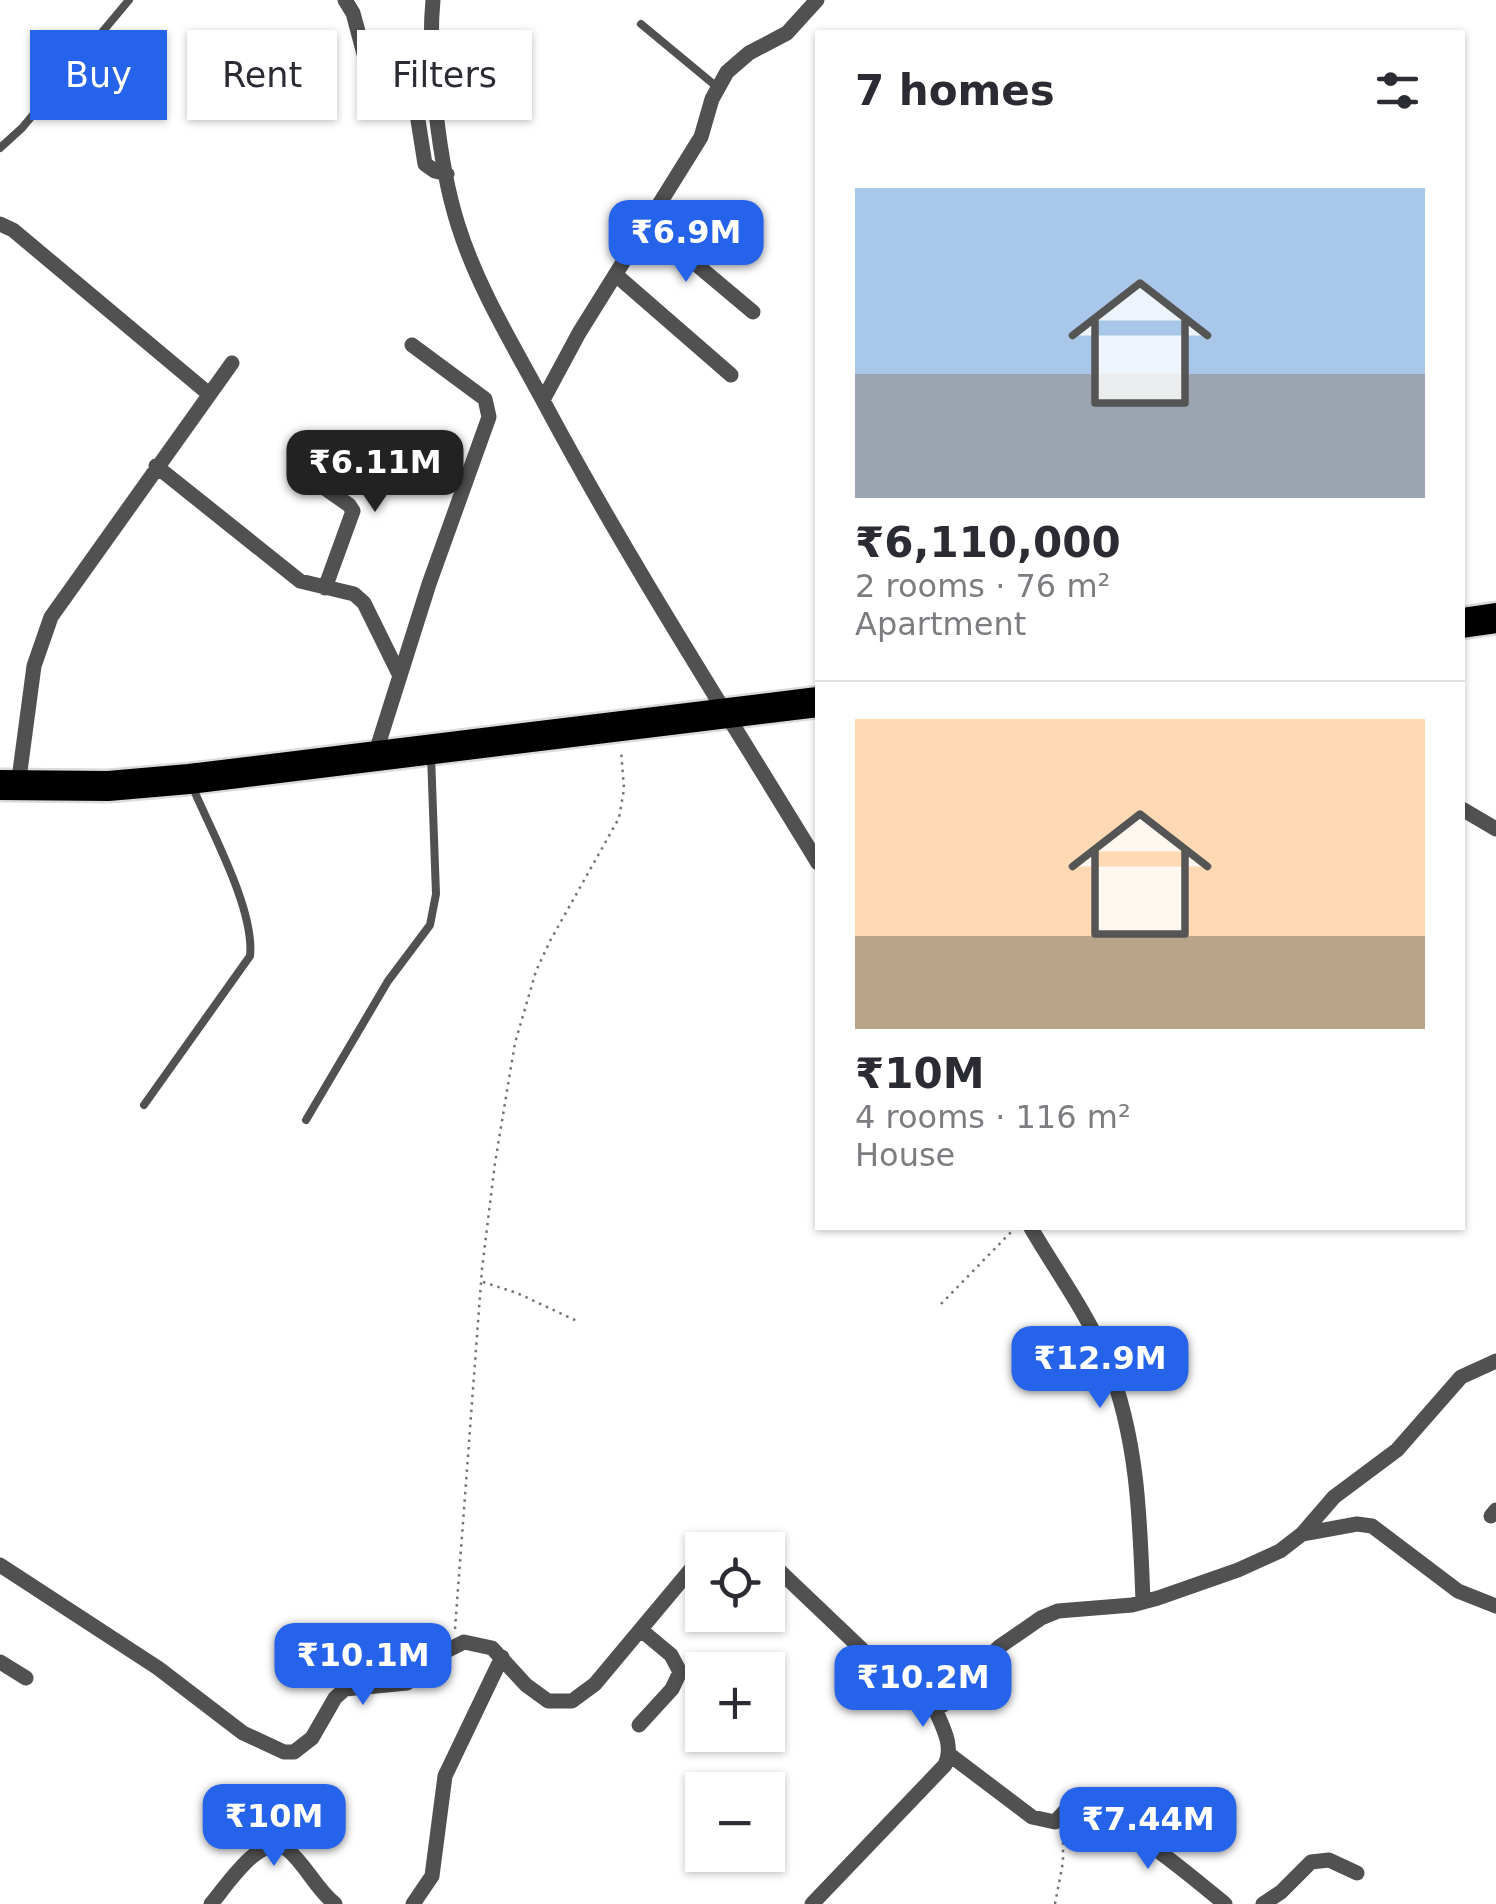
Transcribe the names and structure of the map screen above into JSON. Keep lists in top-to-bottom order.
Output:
{
  "page": {
    "chip": ["Buy", "Rent", "Filters"],
    "heading": "7 homes",
    "list": [
      {
        "name": "₹6,110,000",
        "note": "2 rooms · 76 m² · Apartment"
      },
      {
        "name": "₹10M",
        "note": "4 rooms · 116 m² · House"
      }
    ],
    "price": [
      "₹6.9M",
      "₹6.11M",
      "₹12.9M",
      "₹10.1M",
      "₹10.2M",
      "₹10M",
      "₹7.44M"
    ],
    "map_buttons": ["+", "−"]
  }
}
